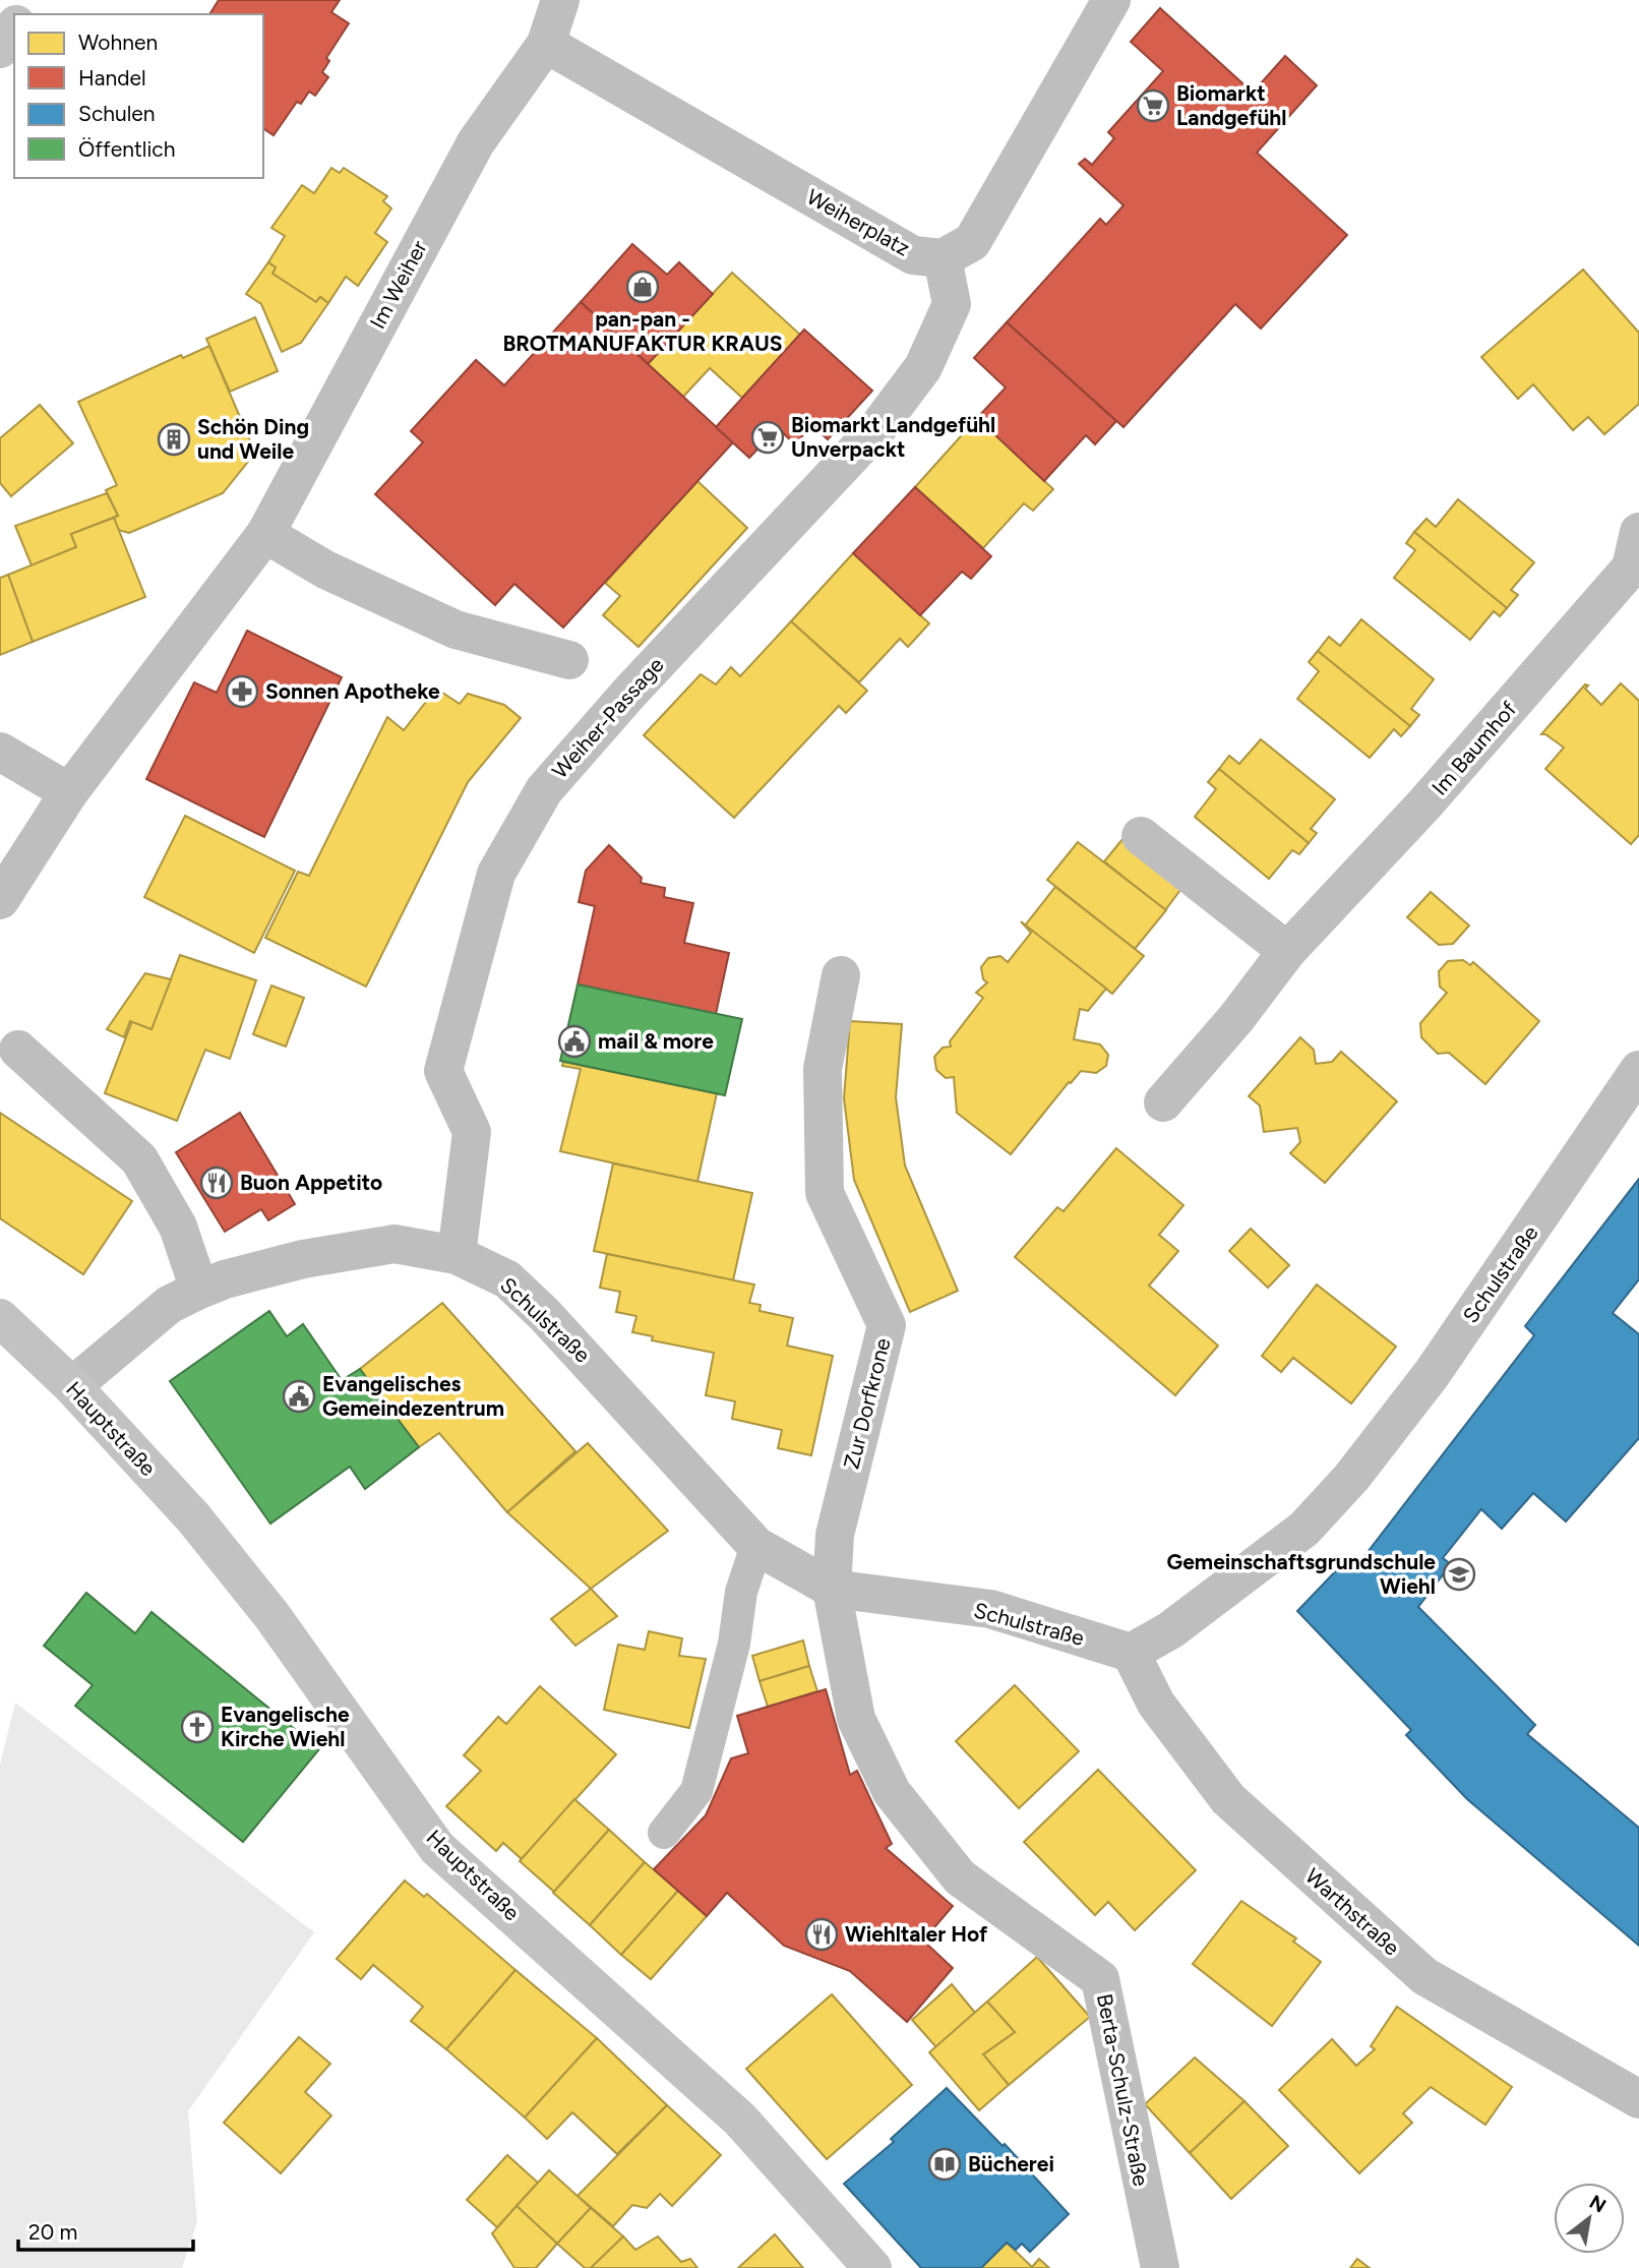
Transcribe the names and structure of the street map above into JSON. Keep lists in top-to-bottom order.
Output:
{
  "streets": {
    "street": [
      "Weiherplatz",
      "Im Weiher",
      "Weiher-Passage",
      "Im Baumhof",
      "Schulstraße",
      "Zur Dorfkrone",
      "Hauptstraße",
      "Warthstraße",
      "Berta-Schulz-Straße"
    ]
  },
  "crossings": [
    ["Weiherplatz", "Im Weiher"],
    ["Weiherplatz", "Weiher-Passage"],
    ["Weiher-Passage", "Schulstraße"],
    ["Schulstraße", "Zur Dorfkrone"],
    ["Schulstraße", "Hauptstraße"],
    ["Schulstraße", "Warthstraße"],
    ["Schulstraße", "Berta-Schulz-Straße"],
    ["Zur Dorfkrone", "Berta-Schulz-Straße"]
  ],
  "places": {
    "supermarket": ["Biomarkt Landgefühl", "Biomarkt Landgefühl Unverpackt"],
    "shop": ["pan-pan - BROTMANUFAKTUR KRAUS"],
    "building": ["Schön Ding und Weile"],
    "pharmacy": ["Sonnen Apotheke"],
    "public building": ["mail & more", "Evangelisches Gemeindezentrum"],
    "restaurant": ["Buon Appetito", "Wiehltaler Hof"],
    "school or university": ["Gemeinschaftsgrundschule Wiehl"],
    "church": ["Evangelische Kirche Wiehl"],
    "library": ["Bücherei"]
  },
  "legend": [
    "Wohnen",
    "Handel",
    "Schulen",
    "Öffentlich"
  ],
  "scale_bar": "20 m",
  "north": "top right"
}
